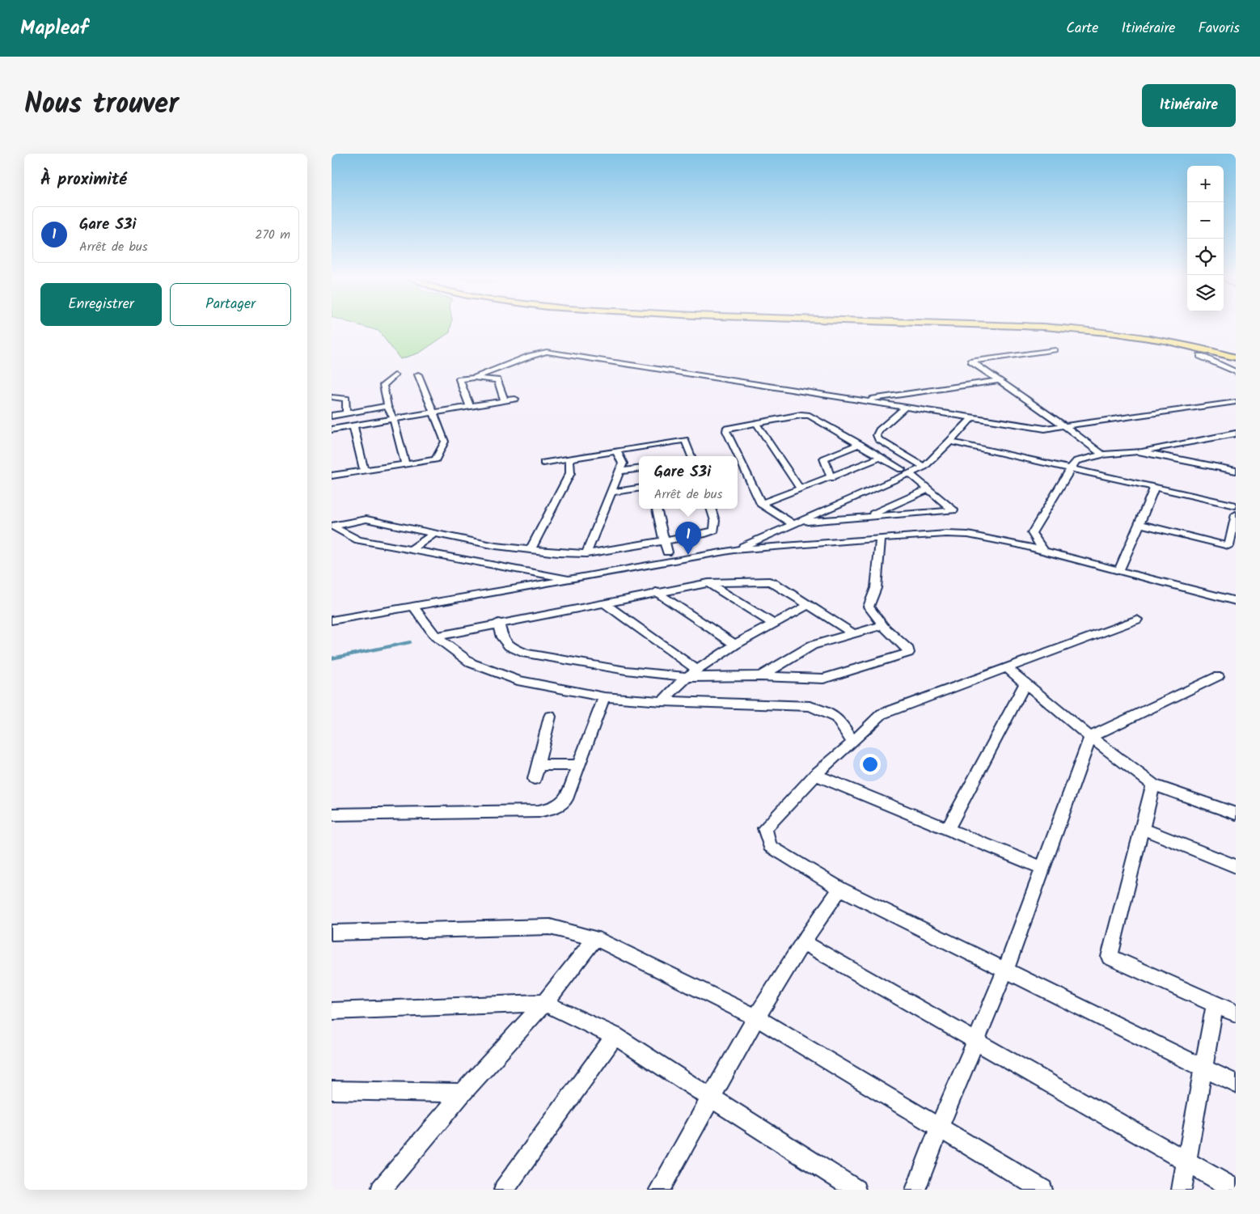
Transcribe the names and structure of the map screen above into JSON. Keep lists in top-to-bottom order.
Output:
{
  "page": {
    "header": "Mapleaf",
    "nav": ["Carte", "Itinéraire", "Favoris"],
    "title": "Nous trouver",
    "buttons": [
      "Itinéraire",
      ["Enregistrer", "Partager"]
    ],
    "heading": "À proximité",
    "map_buttons": ["+", "−"],
    "list": [
      {
        "mark": "1",
        "name": "Gare S3i",
        "note": "Arrêt de bus",
        "value": "270 m"
      }
    ],
    "popup": ["Gare S3i", "Arrêt de bus"],
    "pins": "1"
  }
}
